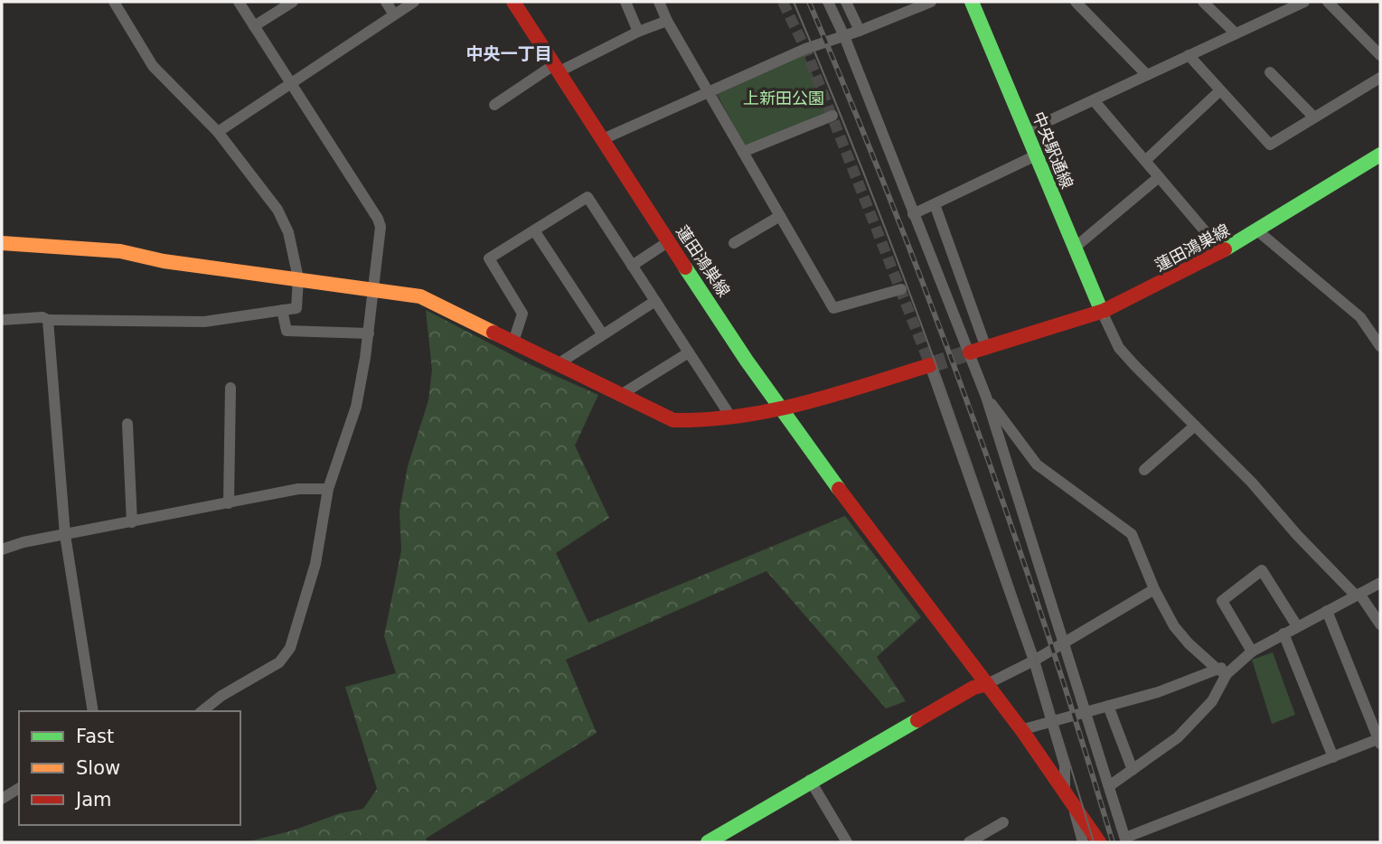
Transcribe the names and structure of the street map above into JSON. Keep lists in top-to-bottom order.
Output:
{
  "streets": {
    "street": ["中央駅通線", "蓮田鴻巣線"]
  },
  "crossings": [
    ["中央駅通線", "蓮田鴻巣線"]
  ],
  "districts": ["中央一丁目"],
  "parks": ["上新田公園"],
  "legend": ["Fast", "Slow", "Jam"]
}
